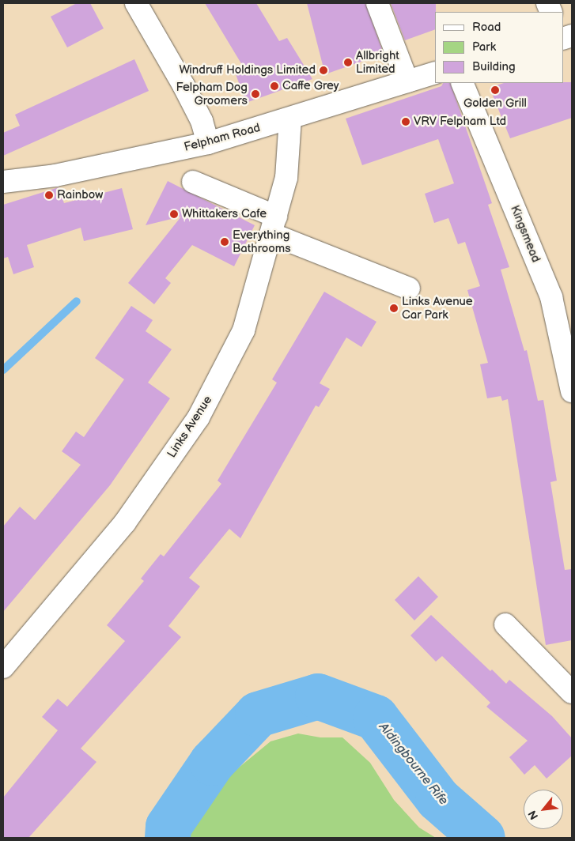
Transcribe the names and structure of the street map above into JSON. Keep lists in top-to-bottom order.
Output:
{
  "streets": {
    "street": ["Felpham Road", "Kingsmead", "Links Avenue"]
  },
  "crossings": [
    ["Felpham Road", "Links Avenue"]
  ],
  "water": ["Aldingbourne Rife"],
  "places": [
    "Allbright Limited",
    "Windruff Holdings Limited",
    "Caffe Grey",
    "Golden Grill",
    "Felpham Dog Groomers",
    "VRV Felpham Ltd",
    "Rainbow",
    "Whittakers Cafe",
    "Everything Bathrooms",
    "Links Avenue Car Park"
  ],
  "legend": ["Road", "Park", "Building"],
  "north": "bottom left"
}
